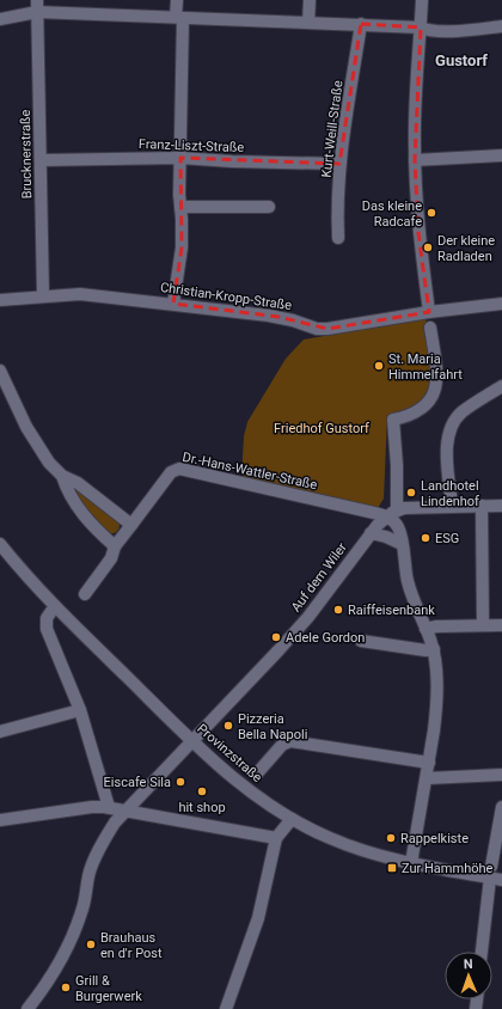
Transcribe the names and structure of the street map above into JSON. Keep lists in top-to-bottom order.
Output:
{
  "streets": {
    "street": [
      "Kurt-Weill-Straße",
      "Franz-Liszt-Straße",
      "Brucknerstraße",
      "Christian-Kropp-Straße",
      "Dr.-Hans-Wattler-Straße",
      "Auf dem Wiler",
      "Provinzstraße"
    ]
  },
  "crossings": [
    ["Kurt-Weill-Straße", "Franz-Liszt-Straße"],
    ["Franz-Liszt-Straße", "Brucknerstraße"],
    ["Brucknerstraße", "Christian-Kropp-Straße"],
    ["Dr.-Hans-Wattler-Straße", "Auf dem Wiler"],
    ["Auf dem Wiler", "Provinzstraße"]
  ],
  "districts": ["Gustorf"],
  "parks": ["Friedhof Gustorf"],
  "places": {
    "other": [
      "Das kleine Radcafe",
      "Der kleine Radladen",
      "St. Maria Himmelfahrt",
      "Landhotel Lindenhof",
      "ESG",
      "Raiffeisenbank",
      "Adele Gordon",
      "Pizzeria Bella Napoli",
      "Eiscafe Sila",
      "hit shop",
      "Rappelkiste",
      "Brauhaus en d'r Post",
      "Grill & Burgerwerk"
    ],
    "transit": ["Zur Hammhöhe"]
  },
  "north": "top"
}
